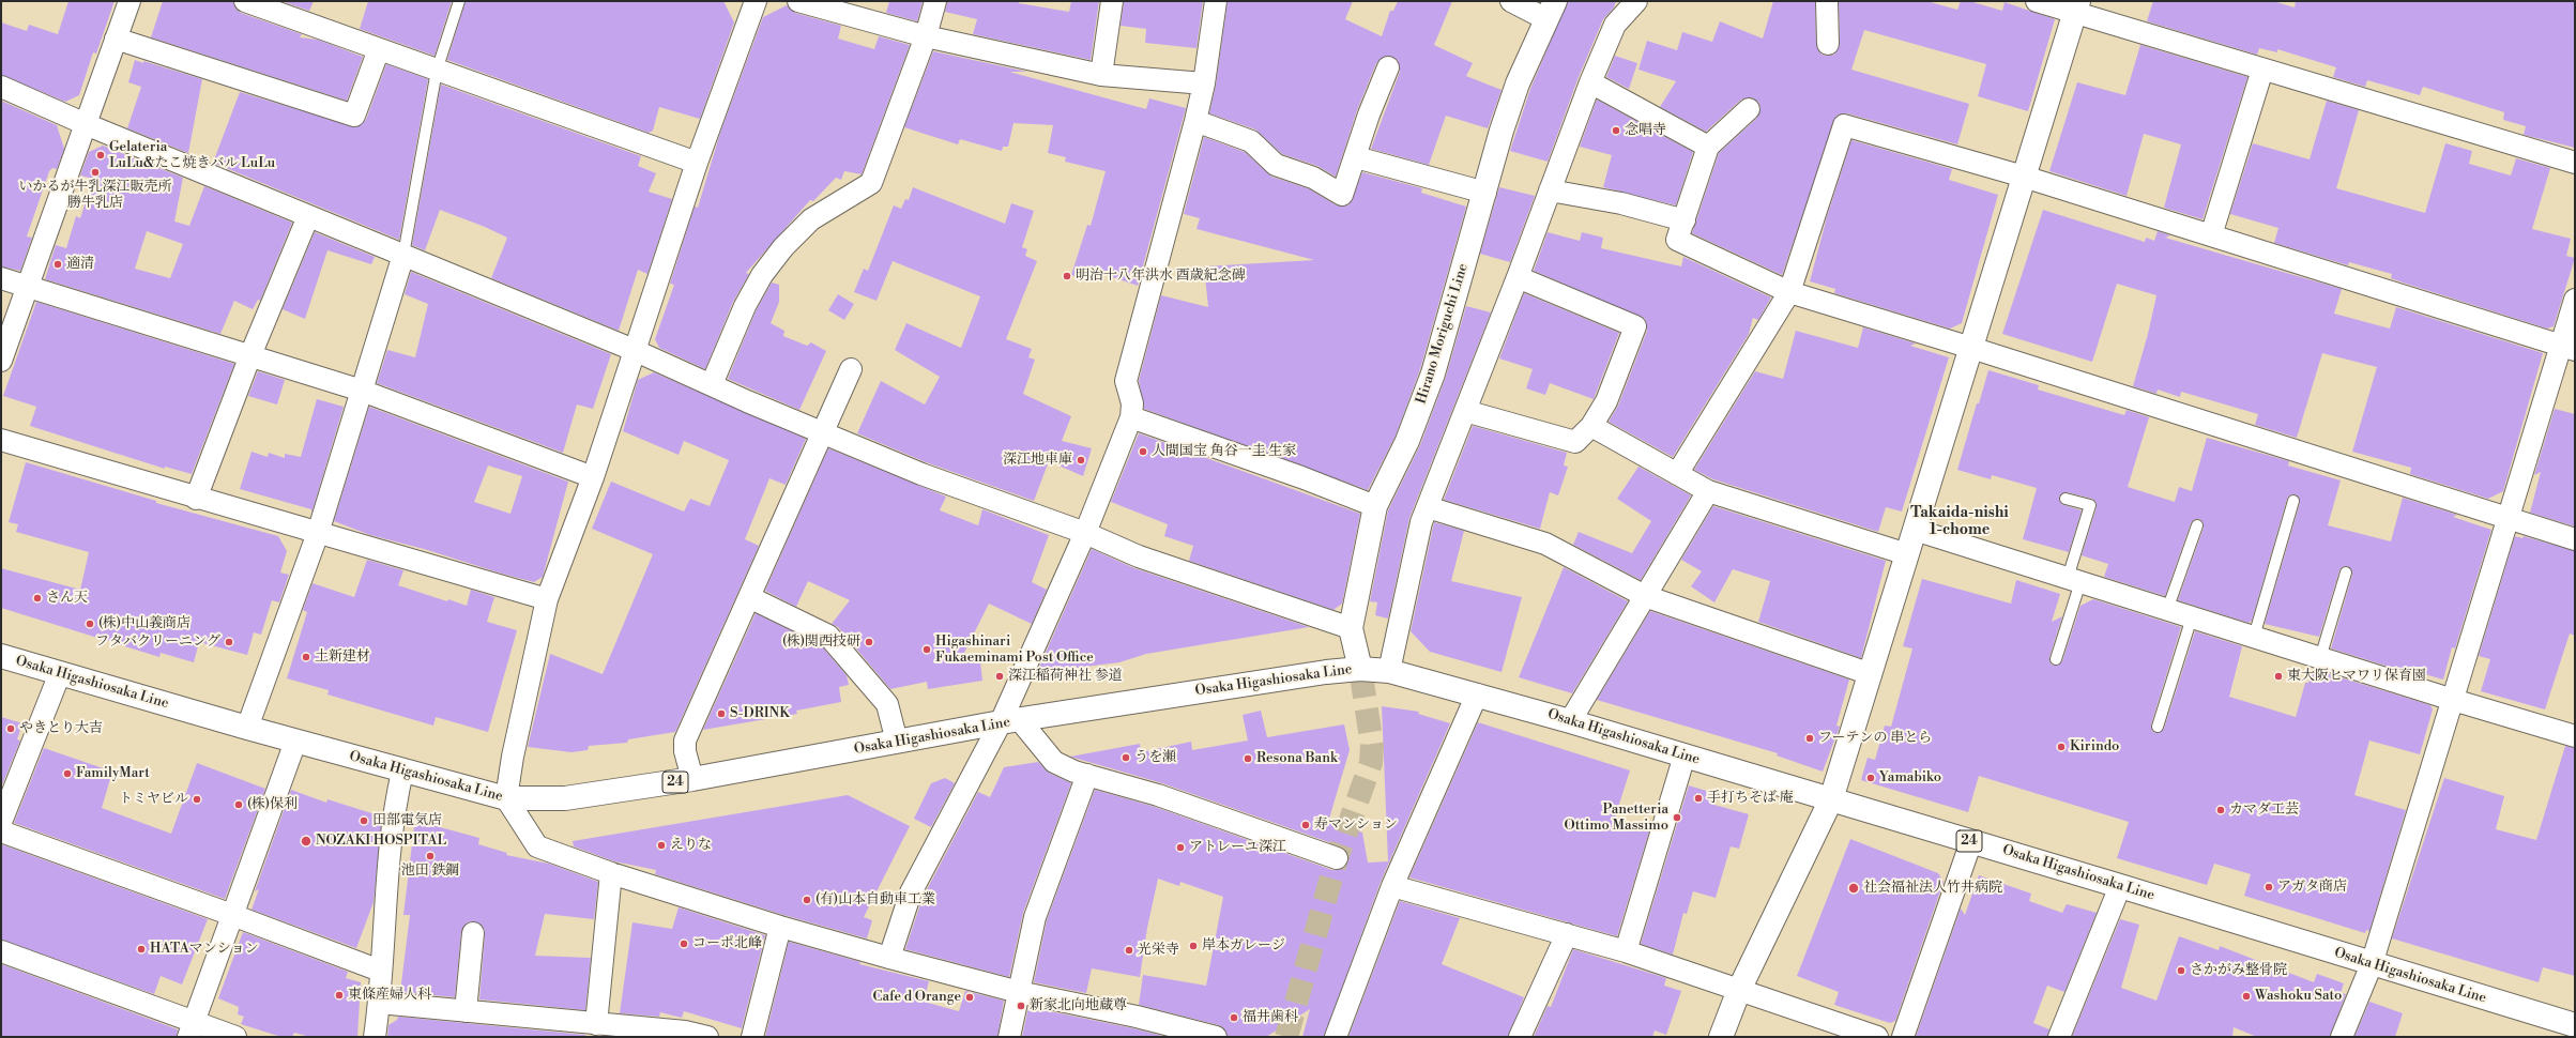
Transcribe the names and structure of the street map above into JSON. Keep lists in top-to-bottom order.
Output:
{
  "streets": {
    "main road": ["Hirano Moriguchi Line", "Osaka Higashiosaka Line", "24"]
  },
  "crossings": [
    ["Hirano Moriguchi Line", "Osaka Higashiosaka Line"]
  ],
  "districts": ["Takaida-nishi 1-chome"],
  "places": [
    "念唱寺",
    "Gelateria LuLu&たこ焼きバル LuLu",
    "いかるが牛乳深江販売所 勝牛乳店",
    "適清",
    "明治十八年洪水 酉歳紀念碑",
    "人間国宝 角谷一圭 生家",
    "深江地車庫",
    "さん天",
    "(株)中山義商店",
    "フタバクリーニング",
    "(株)関西技研",
    "Higashinari Fukaeminami Post Office",
    "土新建材",
    "深江稲荷神社 参道",
    "東大阪ヒマワリ保育園",
    "S-DRINK",
    "やきとり大吉",
    "フーテンの 串とら",
    "Kirindo",
    "うを瀬",
    "Resona Bank",
    "FamilyMart",
    "Yamabiko",
    "手打ちそば 庵",
    "トミヤビル",
    "(株)保利",
    "カマダ工芸",
    "Panetteria Ottimo Massimo",
    "田部電気店",
    "寿マンション",
    "NOZAKI HOSPITAL",
    "えりな",
    "アトレーユ深江",
    "池田 鉄鋼",
    "アガタ商店",
    "社会福祉法人竹井病院",
    "(有)山本自動車工業",
    "コーポ北峰",
    "岸本ガレージ",
    "HATAマンション",
    "光栄寺",
    "さかがみ整骨院",
    "東條産婦人科",
    "Washoku Sato",
    "Cafe d Orange",
    "新家北向地蔵尊",
    "福井歯科"
  ]
}
